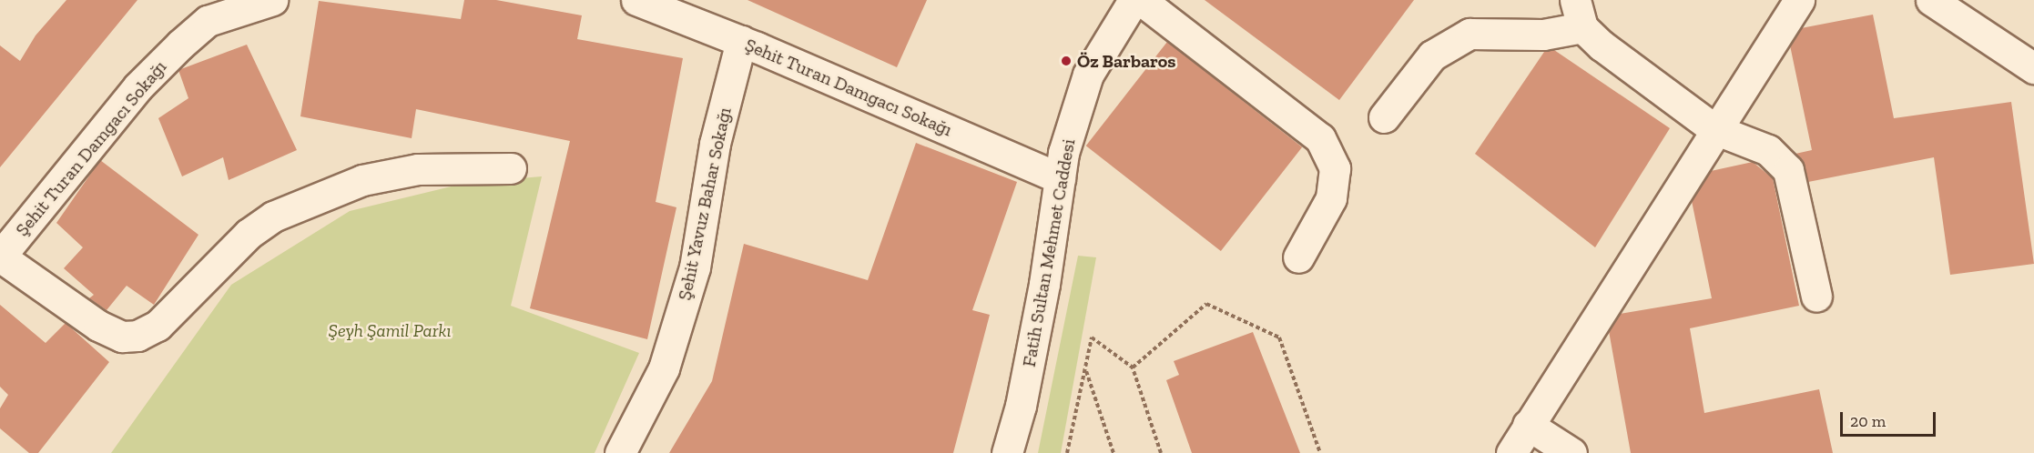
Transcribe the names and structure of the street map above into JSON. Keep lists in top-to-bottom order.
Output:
{
  "streets": {
    "street": ["Şehit Turan Damgacı Sokağı", "Şehit Yavuz Bahar Sokağı", "Fatih Sultan Mehmet Caddesi"]
  },
  "crossings": [
    ["Şehit Turan Damgacı Sokağı", "Şehit Yavuz Bahar Sokağı"],
    ["Şehit Turan Damgacı Sokağı", "Fatih Sultan Mehmet Caddesi"]
  ],
  "parks": ["Şeyh Şamil Parkı"],
  "places": ["Öz Barbaros"],
  "scale_bar": "20 m"
}
